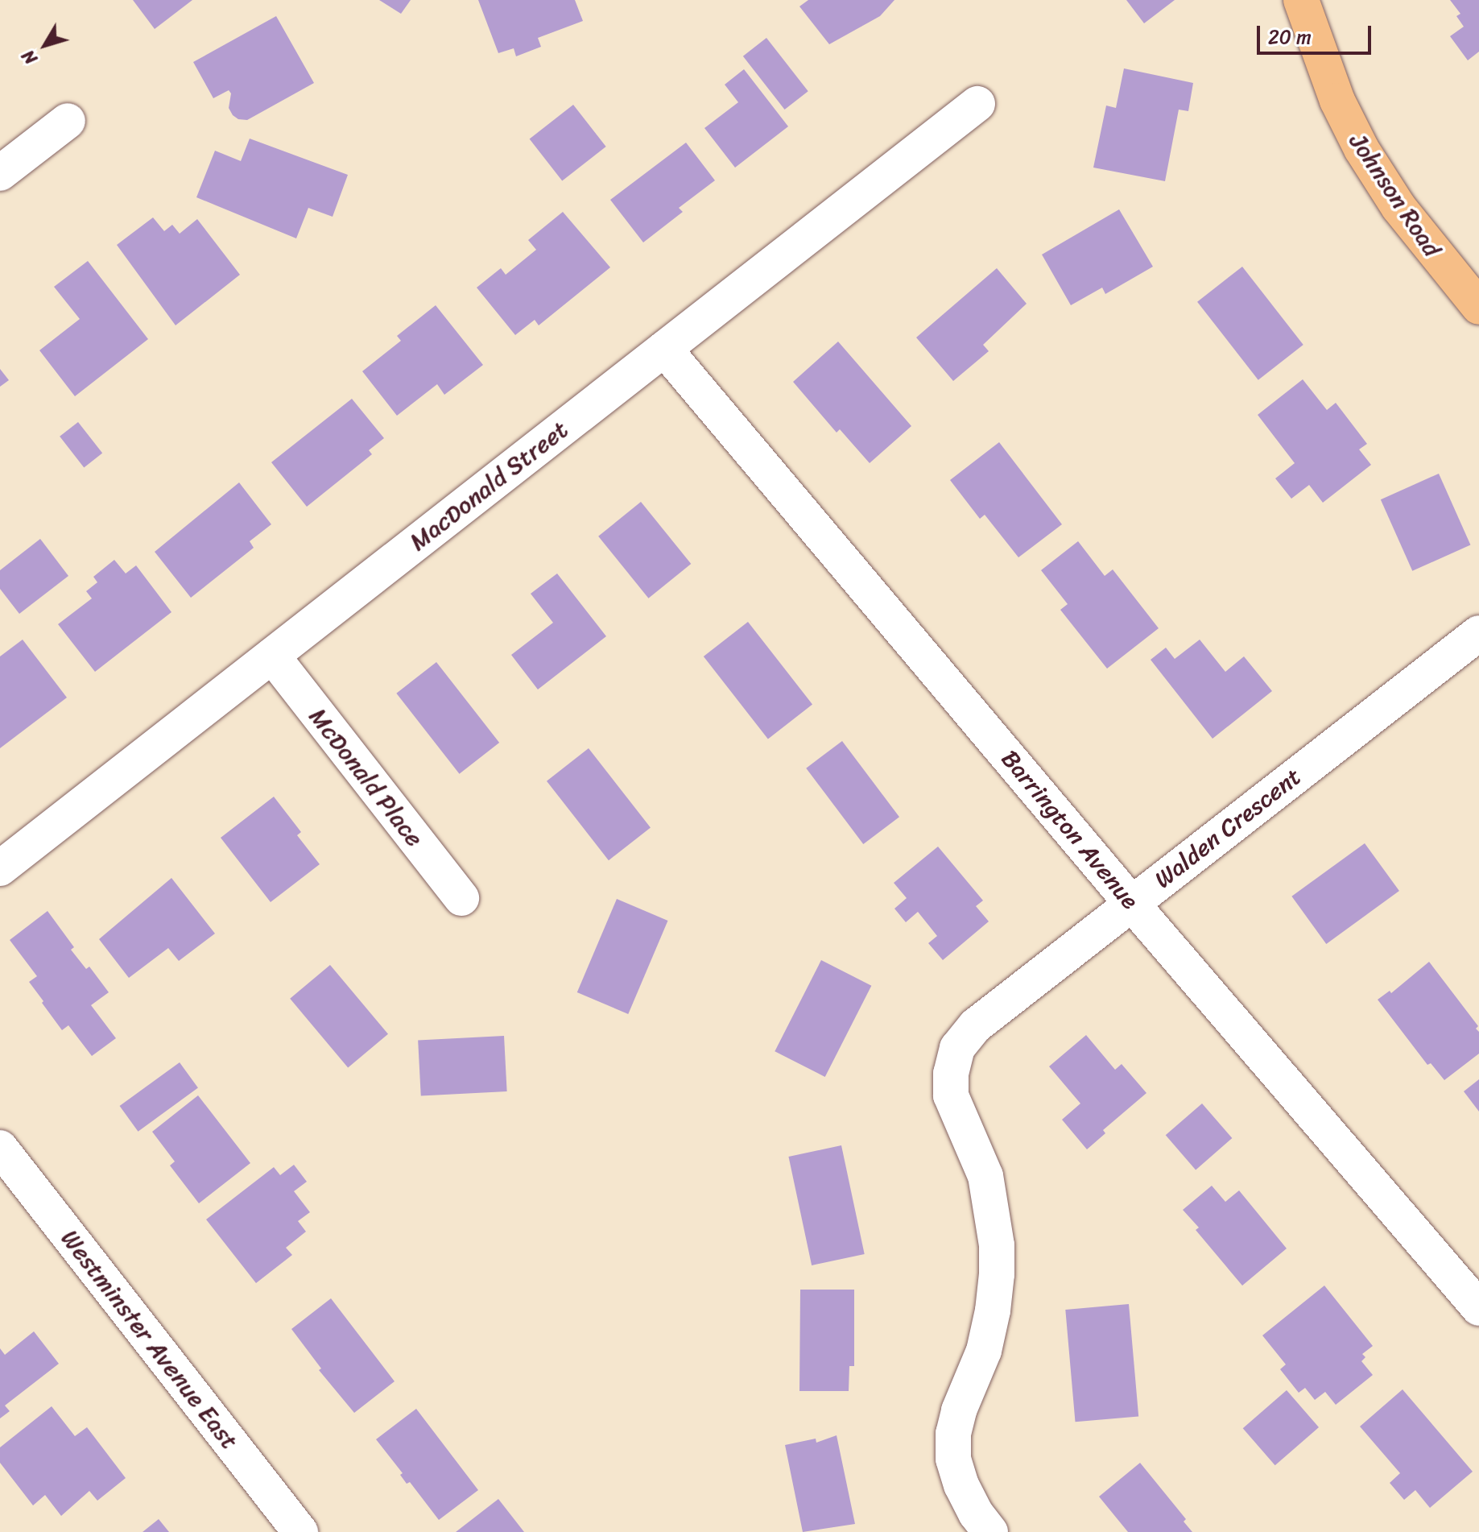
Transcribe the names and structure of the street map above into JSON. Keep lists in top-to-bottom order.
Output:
{
  "streets": {
    "main road": ["Johnson Road"],
    "street": [
      "MacDonald Street",
      "McDonald Place",
      "Walden Crescent",
      "Barrington Avenue",
      "Westminster Avenue East"
    ]
  },
  "crossings": [
    ["MacDonald Street", "McDonald Place"],
    ["MacDonald Street", "Barrington Avenue"],
    ["Walden Crescent", "Barrington Avenue"]
  ],
  "scale_bar": "20 m",
  "north": "bottom left"
}
